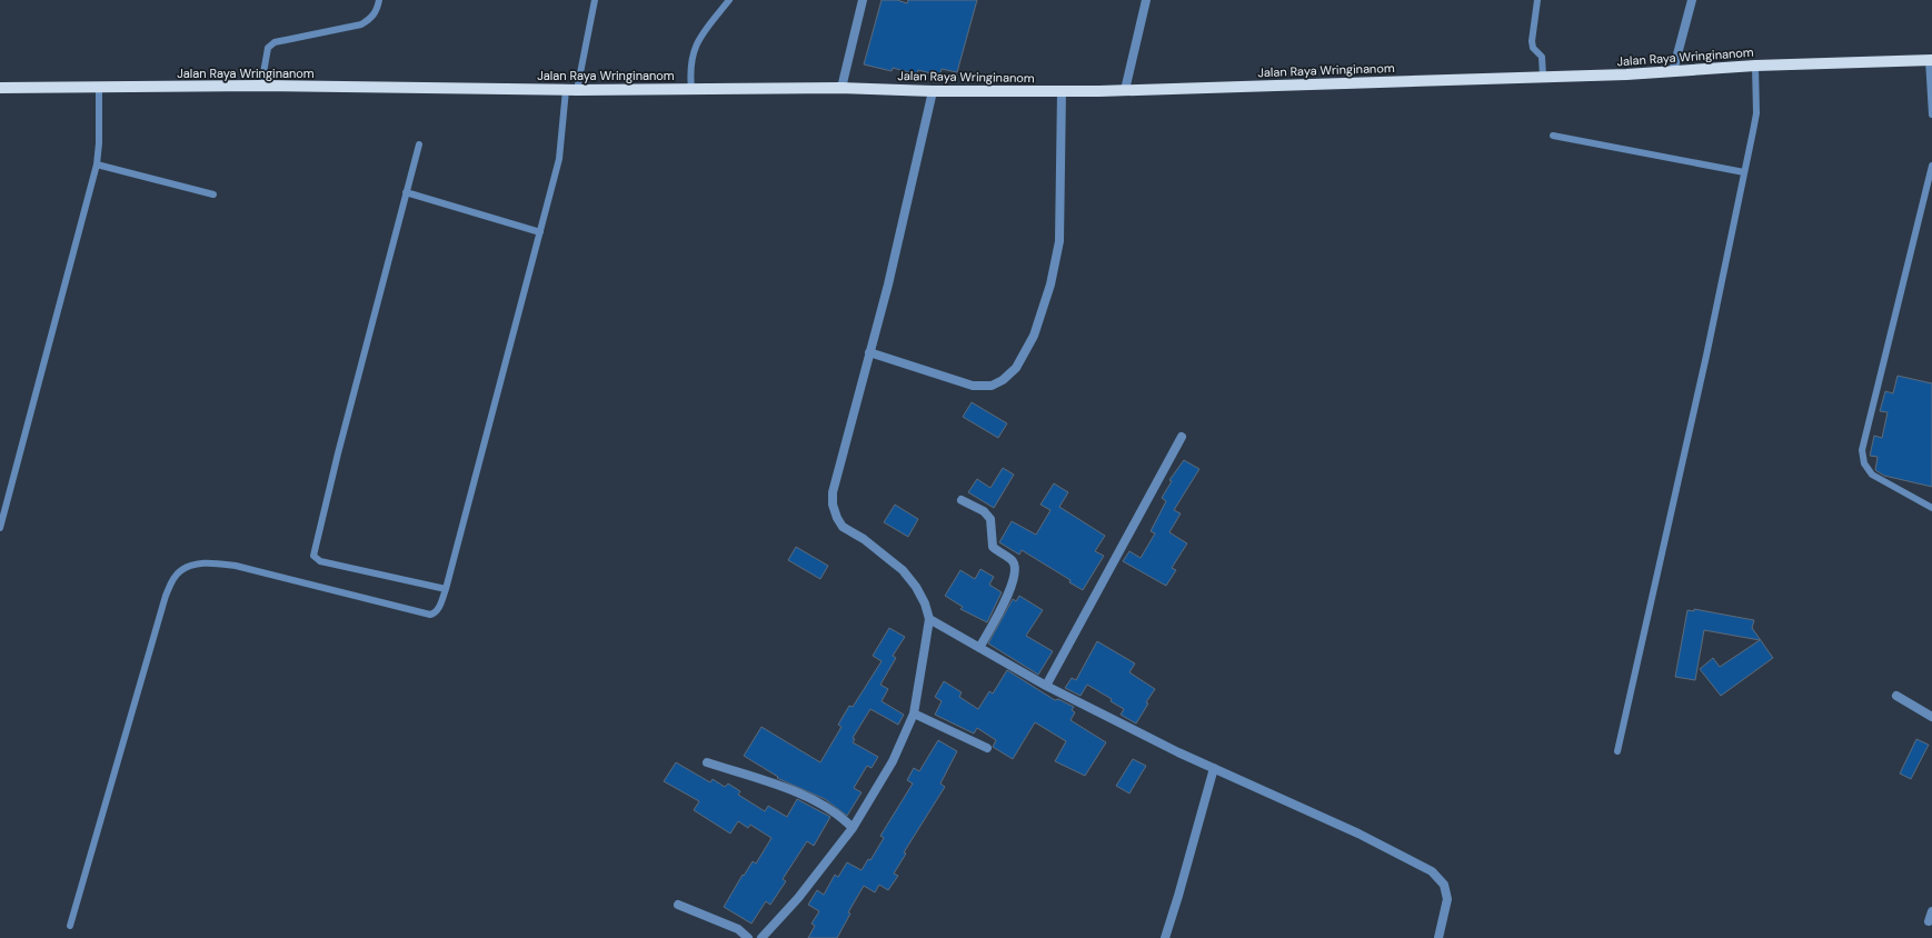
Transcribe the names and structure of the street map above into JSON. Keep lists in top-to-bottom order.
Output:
{
  "streets": {
    "main road": ["Jalan Raya Wringinanom"]
  }
}
